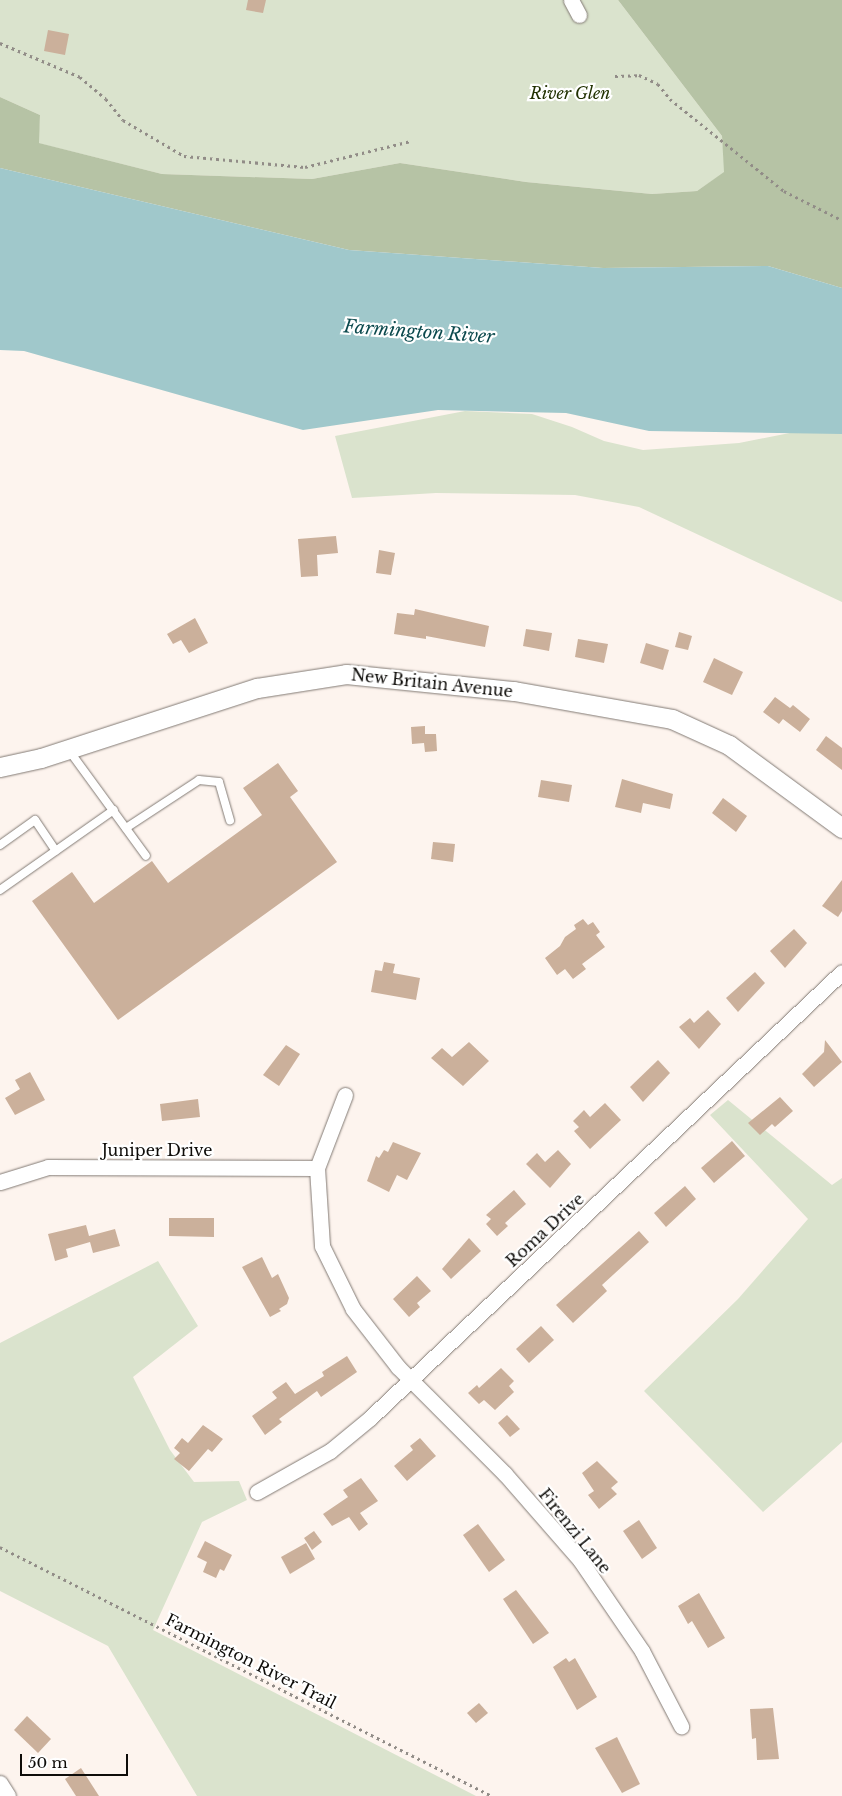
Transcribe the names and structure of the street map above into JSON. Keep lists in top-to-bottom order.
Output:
{
  "streets": {
    "street": [
      "New Britain Avenue",
      "Juniper Drive",
      "Roma Drive",
      "Firenzi Lane"
    ],
    "path": ["Farmington River Trail"]
  },
  "crossings": [
    ["Juniper Drive", "Firenzi Lane"],
    ["Roma Drive", "Firenzi Lane"]
  ],
  "water": ["Farmington River"],
  "parks": ["River Glen"],
  "scale_bar": "50 m"
}
